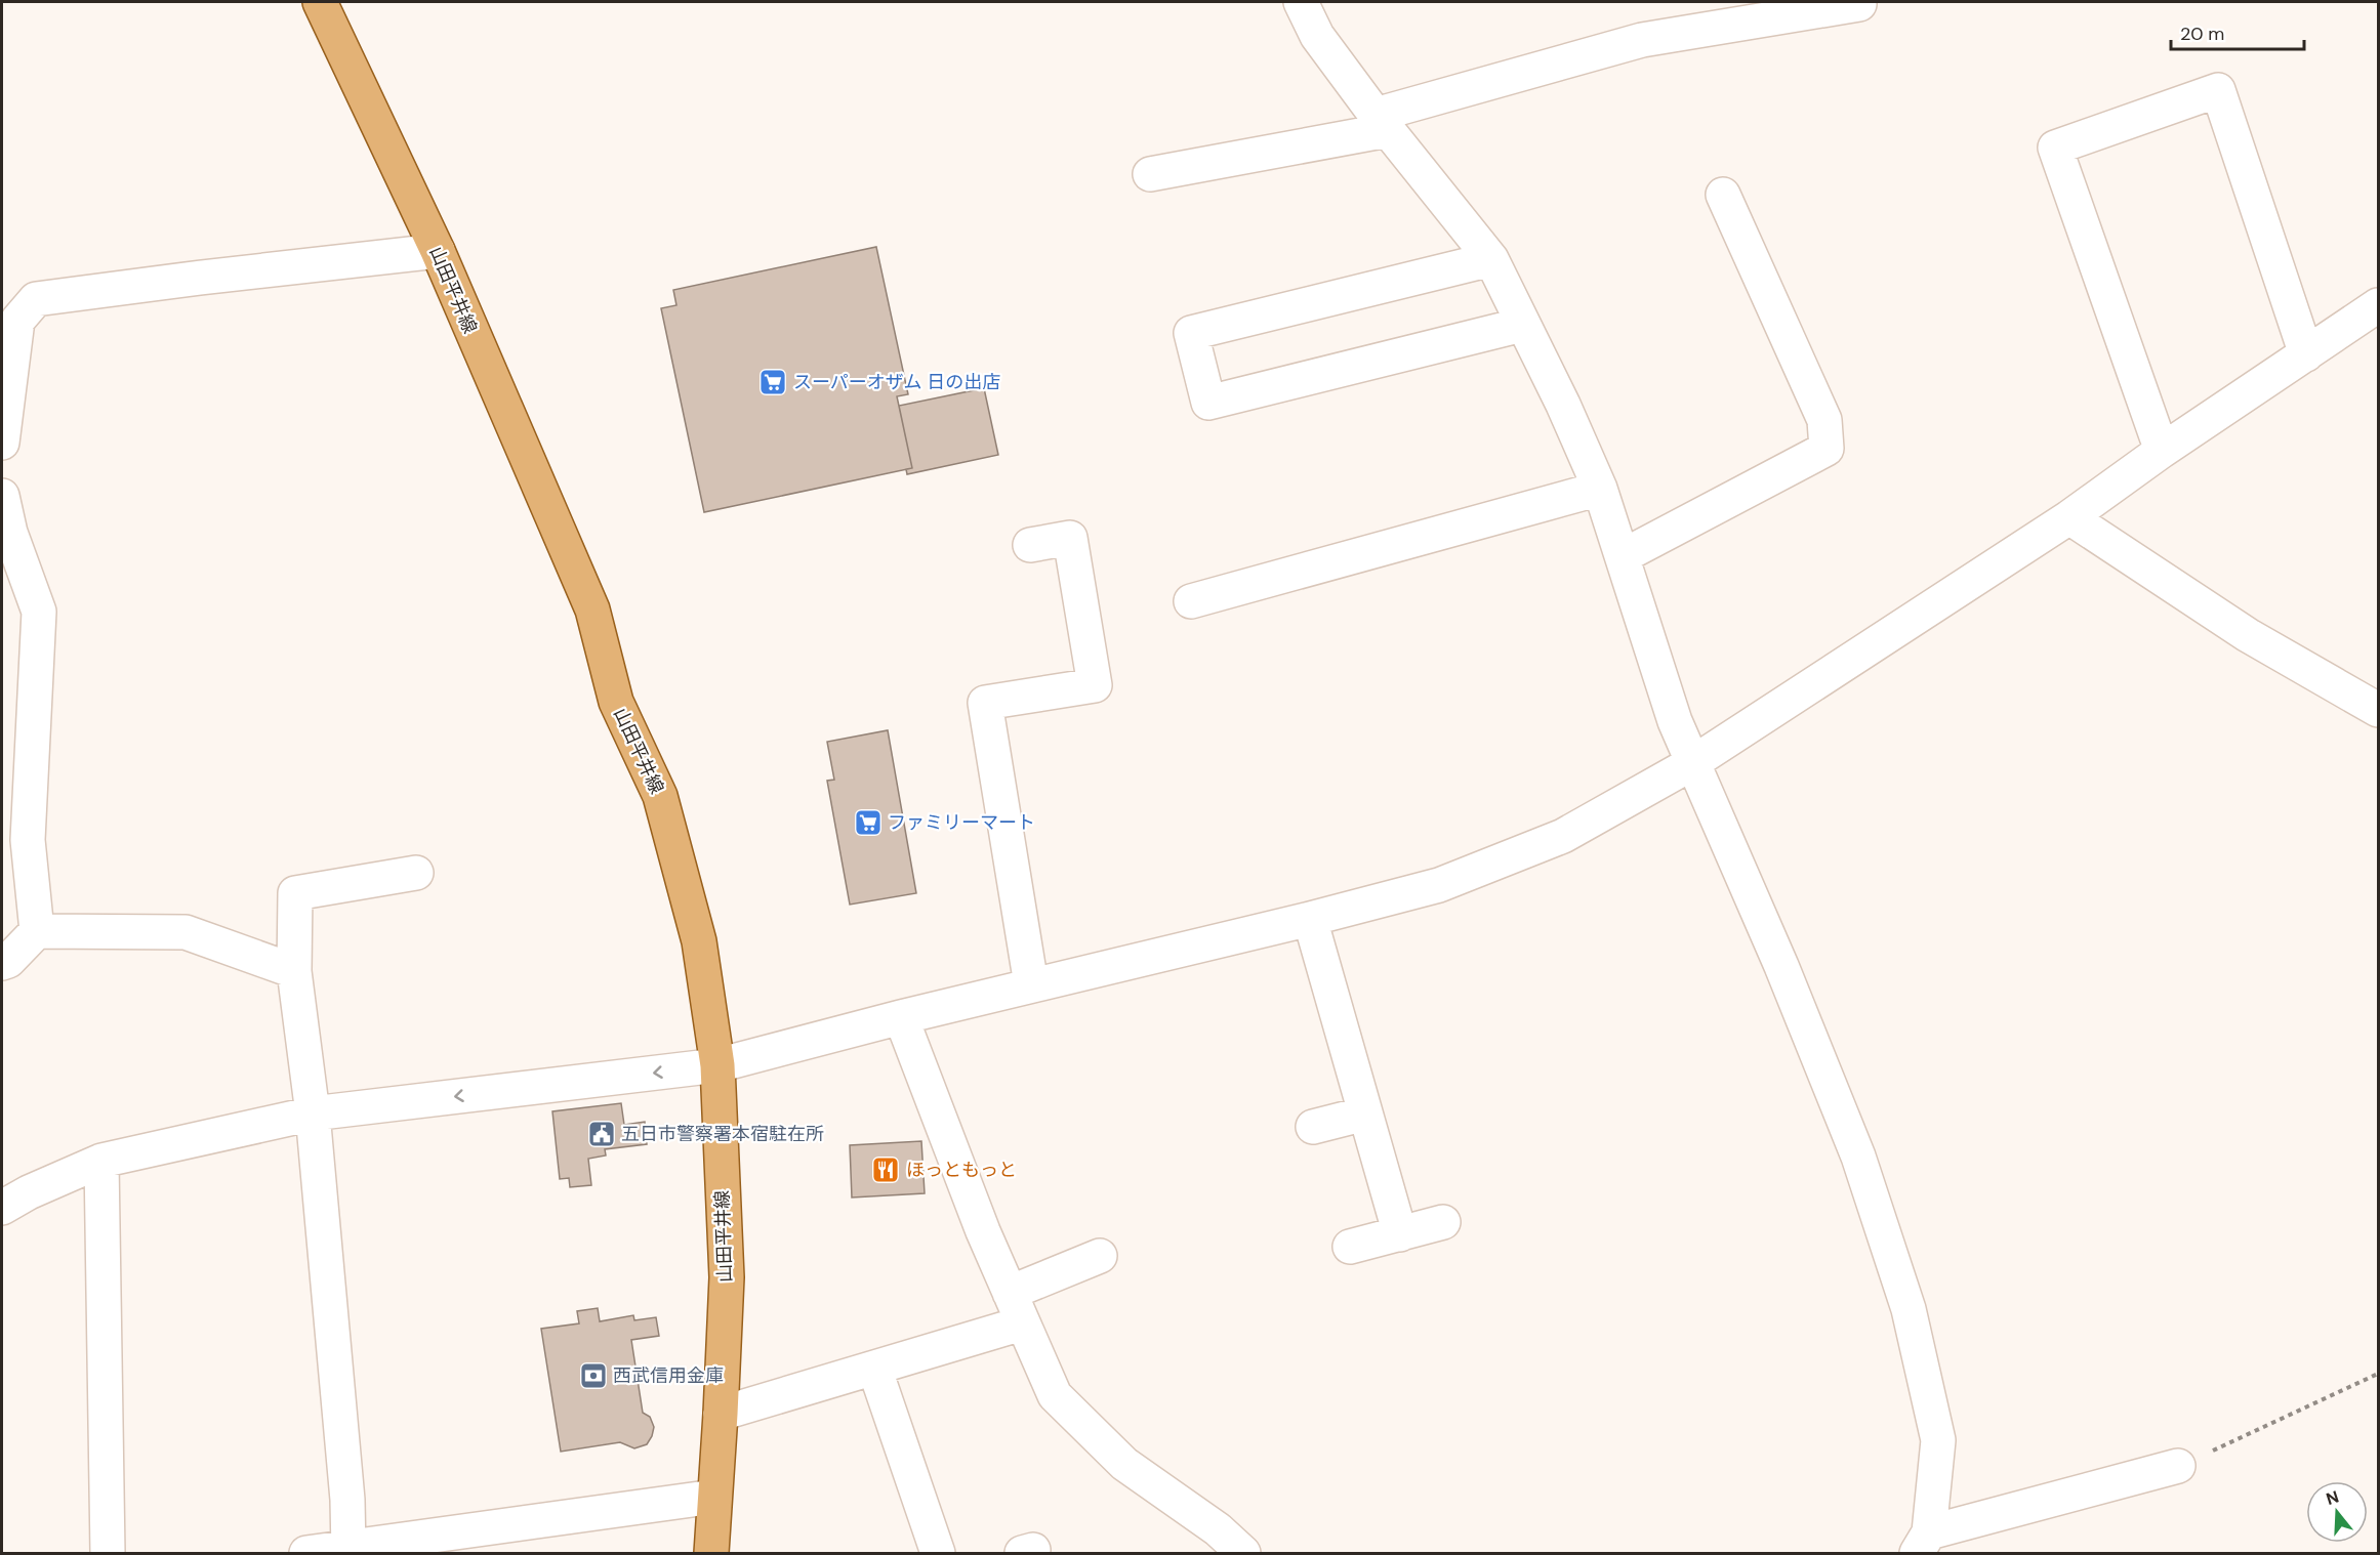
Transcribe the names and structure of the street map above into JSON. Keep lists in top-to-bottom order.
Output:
{
  "streets": {
    "main road": ["山田平井線"]
  },
  "places": {
    "supermarket": ["スーパーオザム 日の出店", "ファミリーマート"],
    "public building": ["五日市警察署本宿駐在所"],
    "restaurant": ["ほっともっと"],
    "bank": ["西武信用金庫"]
  },
  "scale_bar": "20 m",
  "north": "top"
}
